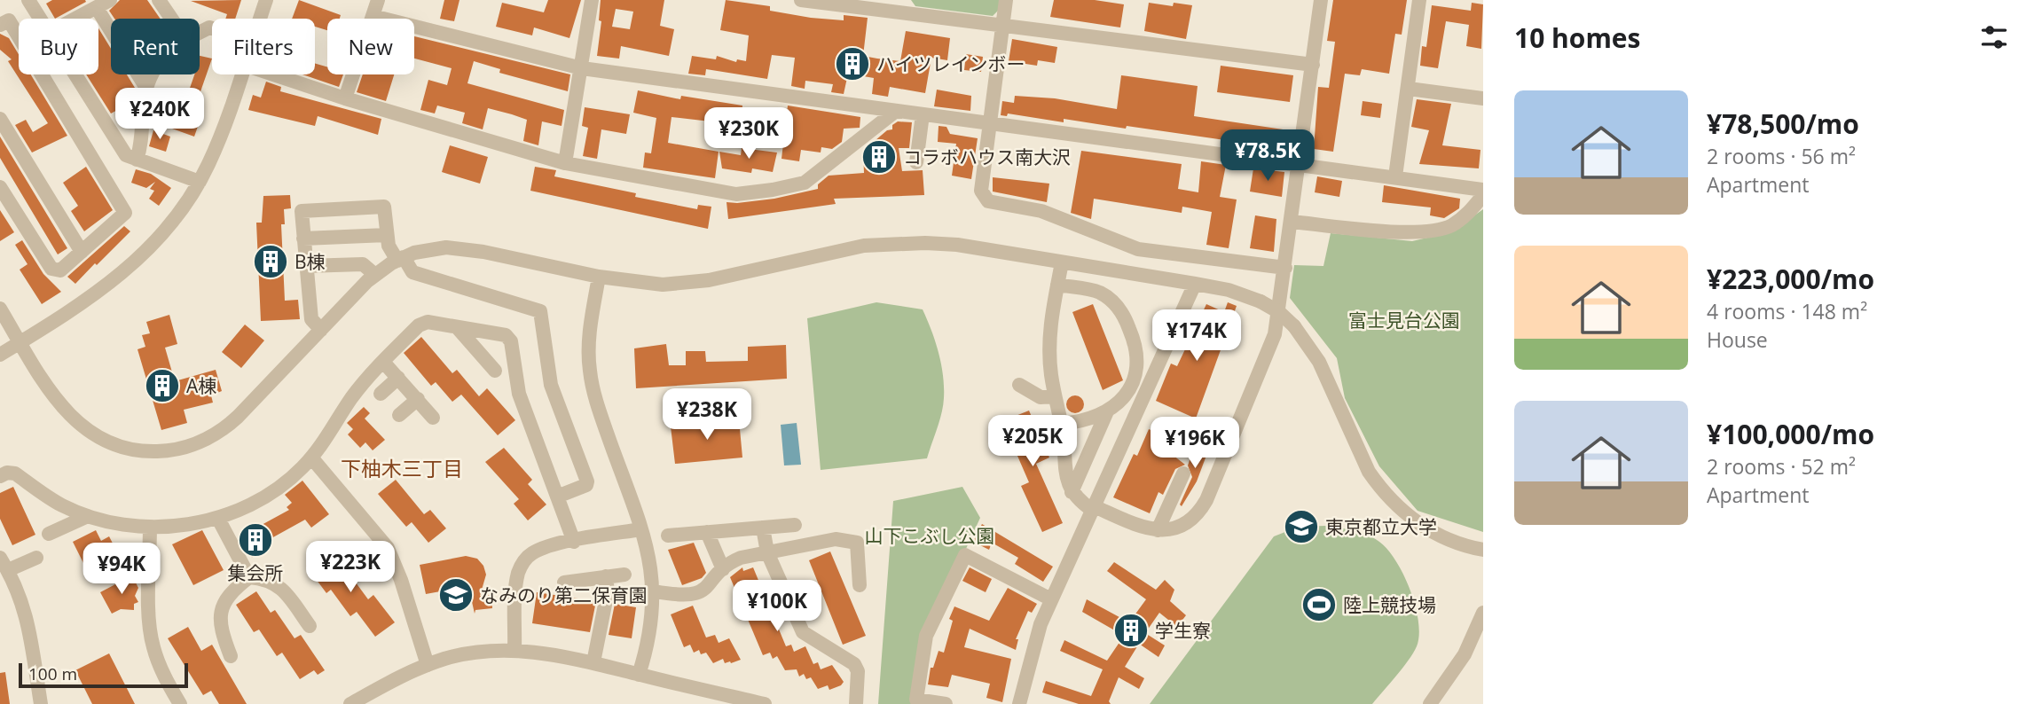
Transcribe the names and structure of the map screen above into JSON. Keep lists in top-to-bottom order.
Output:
{
  "districts": ["下柚木三丁目"],
  "parks": ["富士見台公園", "山下こぶし公園"],
  "places": {
    "building": [
      "ハイツレインボー",
      "コラボハウス南大沢",
      "B棟",
      "A棟",
      "集会所",
      "学生寮"
    ],
    "school or university": ["東京都立大学", "なみのり第二保育園"],
    "sports": ["陸上競技場"]
  },
  "scale_bar": "100 m",
  "page": {
    "heading": "10 homes",
    "chip": [
      "Buy",
      "Rent",
      "Filters",
      "New"
    ],
    "list": [
      {
        "name": "¥78,500/mo",
        "note": "2 rooms · 56 m² · Apartment"
      },
      {
        "name": "¥223,000/mo",
        "note": "4 rooms · 148 m² · House"
      },
      {
        "name": "¥100,000/mo",
        "note": "2 rooms · 52 m² · Apartment"
      }
    ],
    "price": [
      "¥240K",
      "¥230K",
      "¥78.5K",
      "¥174K",
      "¥238K",
      "¥205K",
      "¥196K",
      "¥223K",
      "¥94K",
      "¥100K"
    ],
    "scale": "100 m"
  }
}
